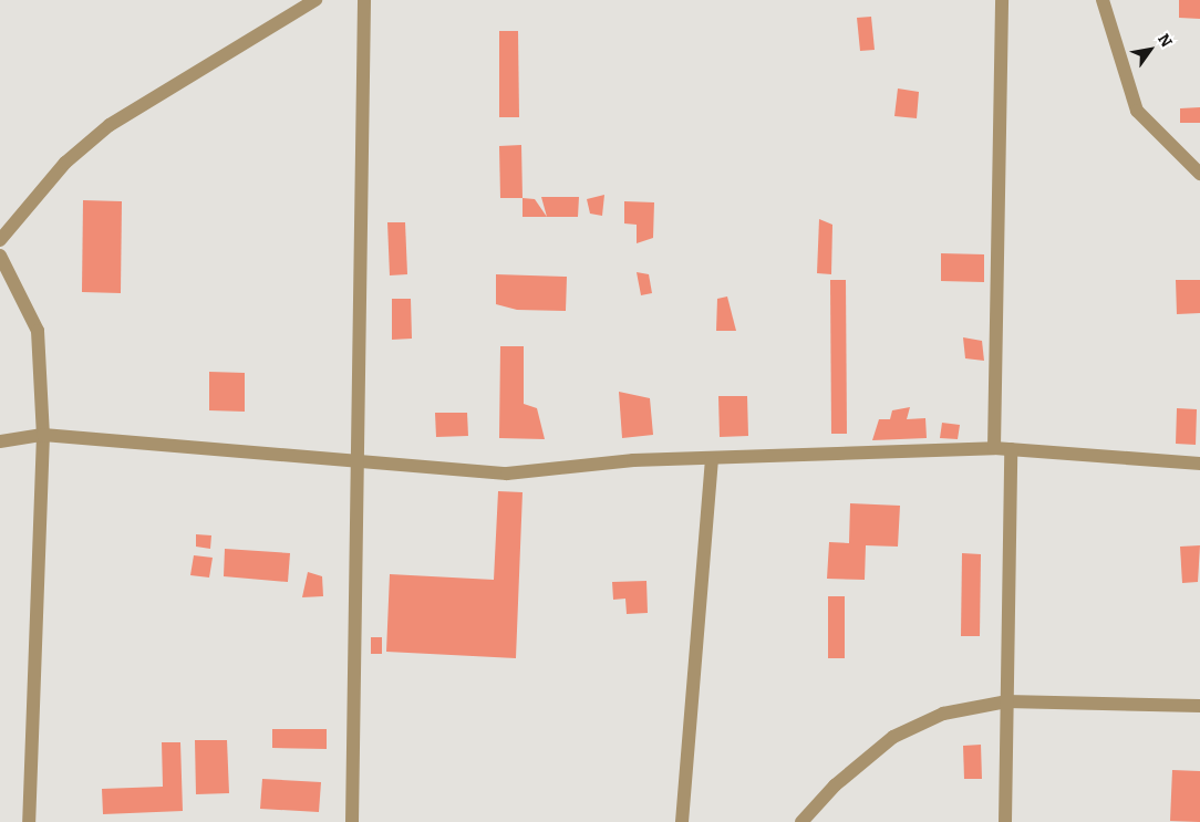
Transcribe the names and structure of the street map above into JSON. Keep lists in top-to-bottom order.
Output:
{
  "north": "top right"
}
